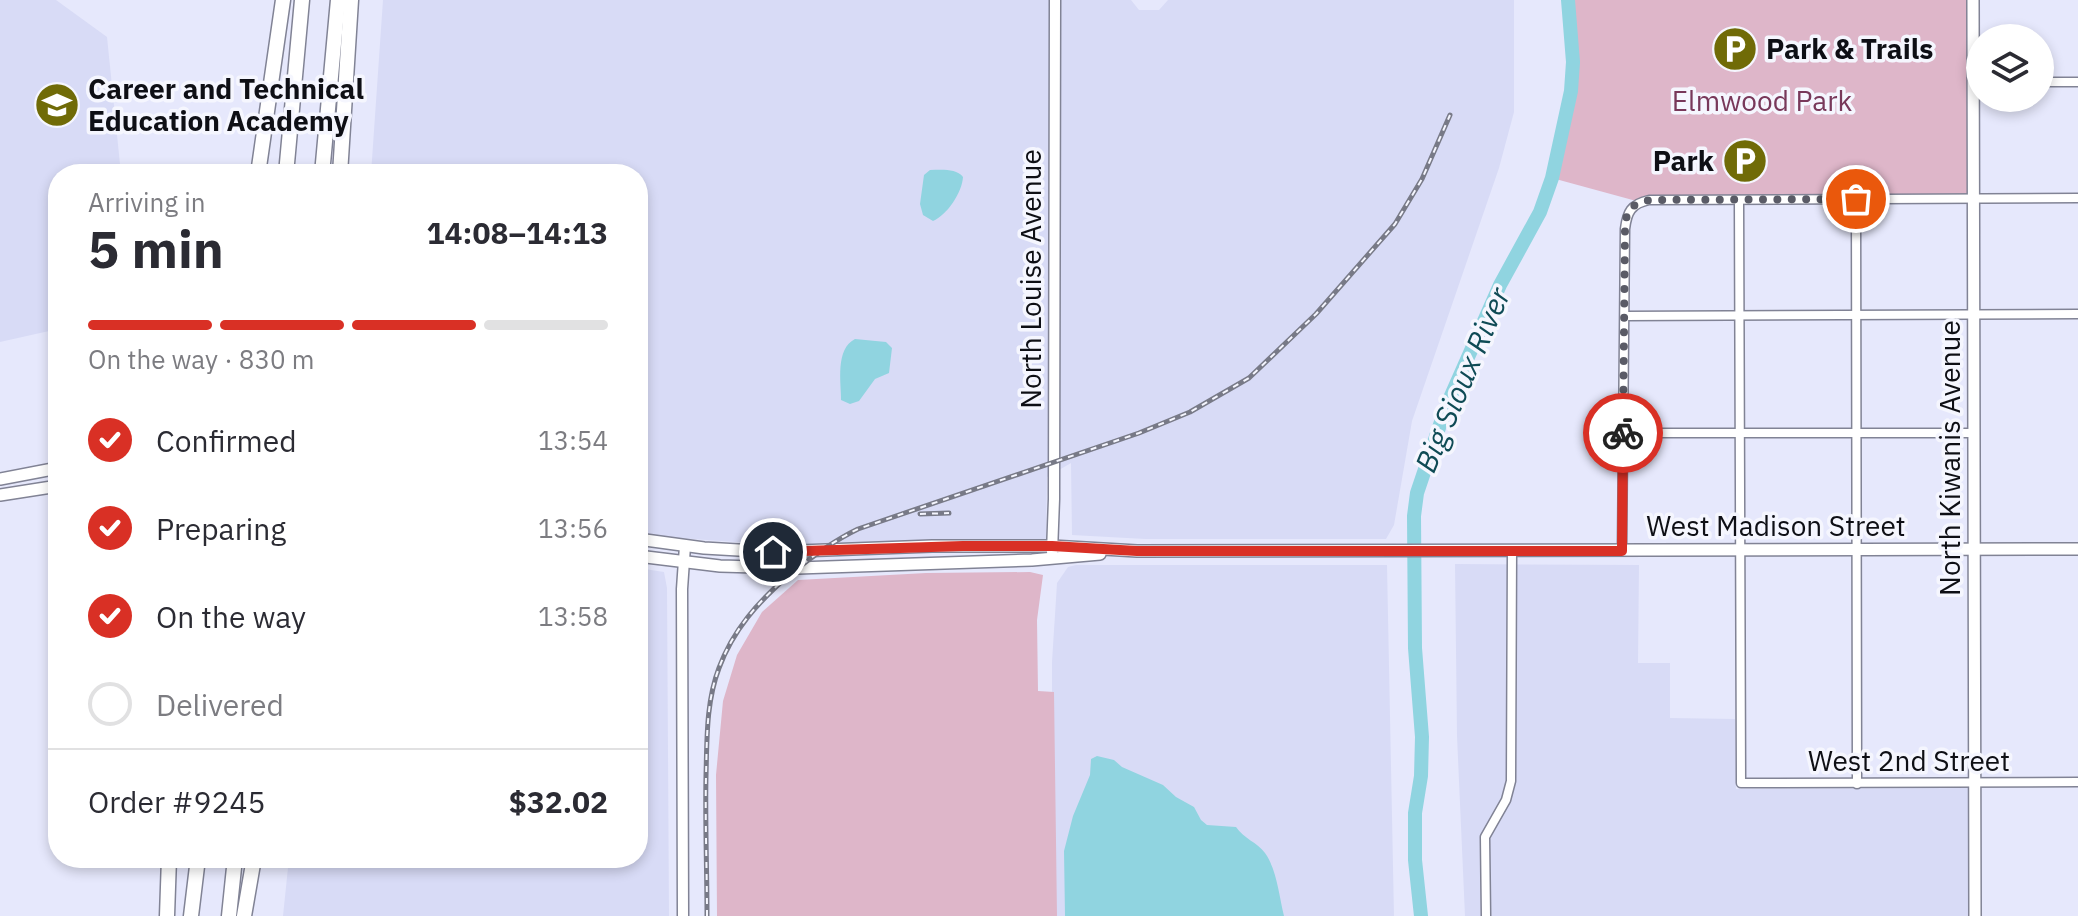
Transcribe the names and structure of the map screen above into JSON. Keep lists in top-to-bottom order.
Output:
{
  "streets": {
    "main road": ["North Kiwanis Avenue", "West Madison Street"],
    "street": ["North Louise Avenue", "West 2nd Street"]
  },
  "crossings": [
    ["North Louise Avenue", "West Madison Street"],
    ["North Kiwanis Avenue", "West Madison Street"],
    ["North Kiwanis Avenue", "West 2nd Street"],
    ["West Madison Street", "West 2nd Street"]
  ],
  "water": ["Big Sioux River"],
  "parks": ["Elmwood Park"],
  "places": {
    "parking": ["Park & Trails", "Park"],
    "school or university": ["Career and Technical Education Academy"]
  },
  "page": {
    "heading": ["5 min", "Arriving in", "14:08–14:13"],
    "panel": ["Order #9245", "$32.02"],
    "bar": "On the way · 830 m",
    "list": [
      ["Confirmed", "13:54"],
      ["Preparing", "13:56"],
      ["On the way", "13:58"],
      "Delivered"
    ]
  }
}
